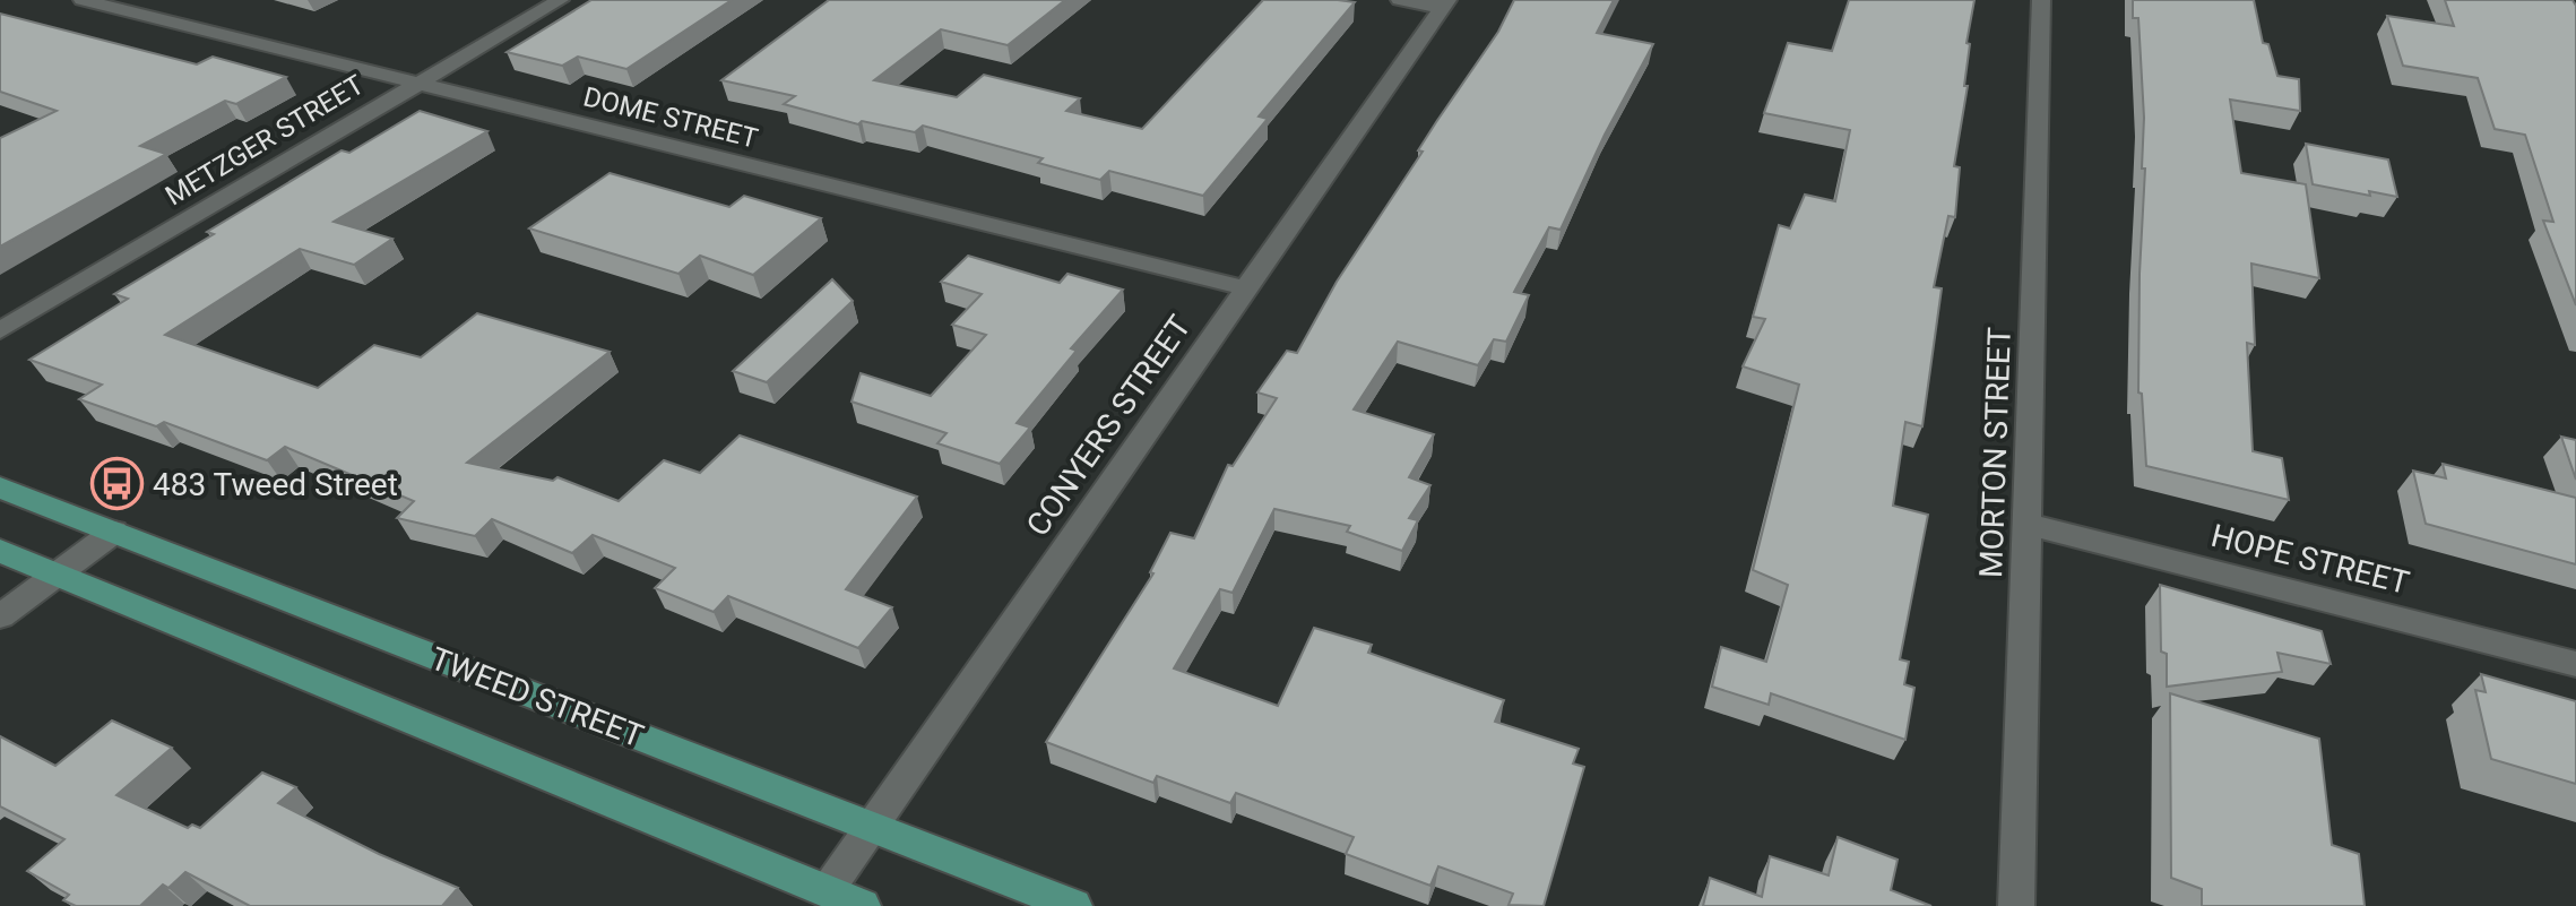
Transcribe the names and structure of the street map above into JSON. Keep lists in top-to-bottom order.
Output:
{
  "streets": {
    "main road": ["TWEED STREET"],
    "street": [
      "DOME STREET",
      "METZGER STREET",
      "CONYERS STREET",
      "MORTON STREET",
      "HOPE STREET"
    ]
  },
  "crossings": [
    ["DOME STREET", "METZGER STREET"],
    ["DOME STREET", "CONYERS STREET"],
    ["CONYERS STREET", "TWEED STREET"],
    ["MORTON STREET", "HOPE STREET"]
  ],
  "places": {
    "bus stop": ["483 Tweed Street"]
  }
}
